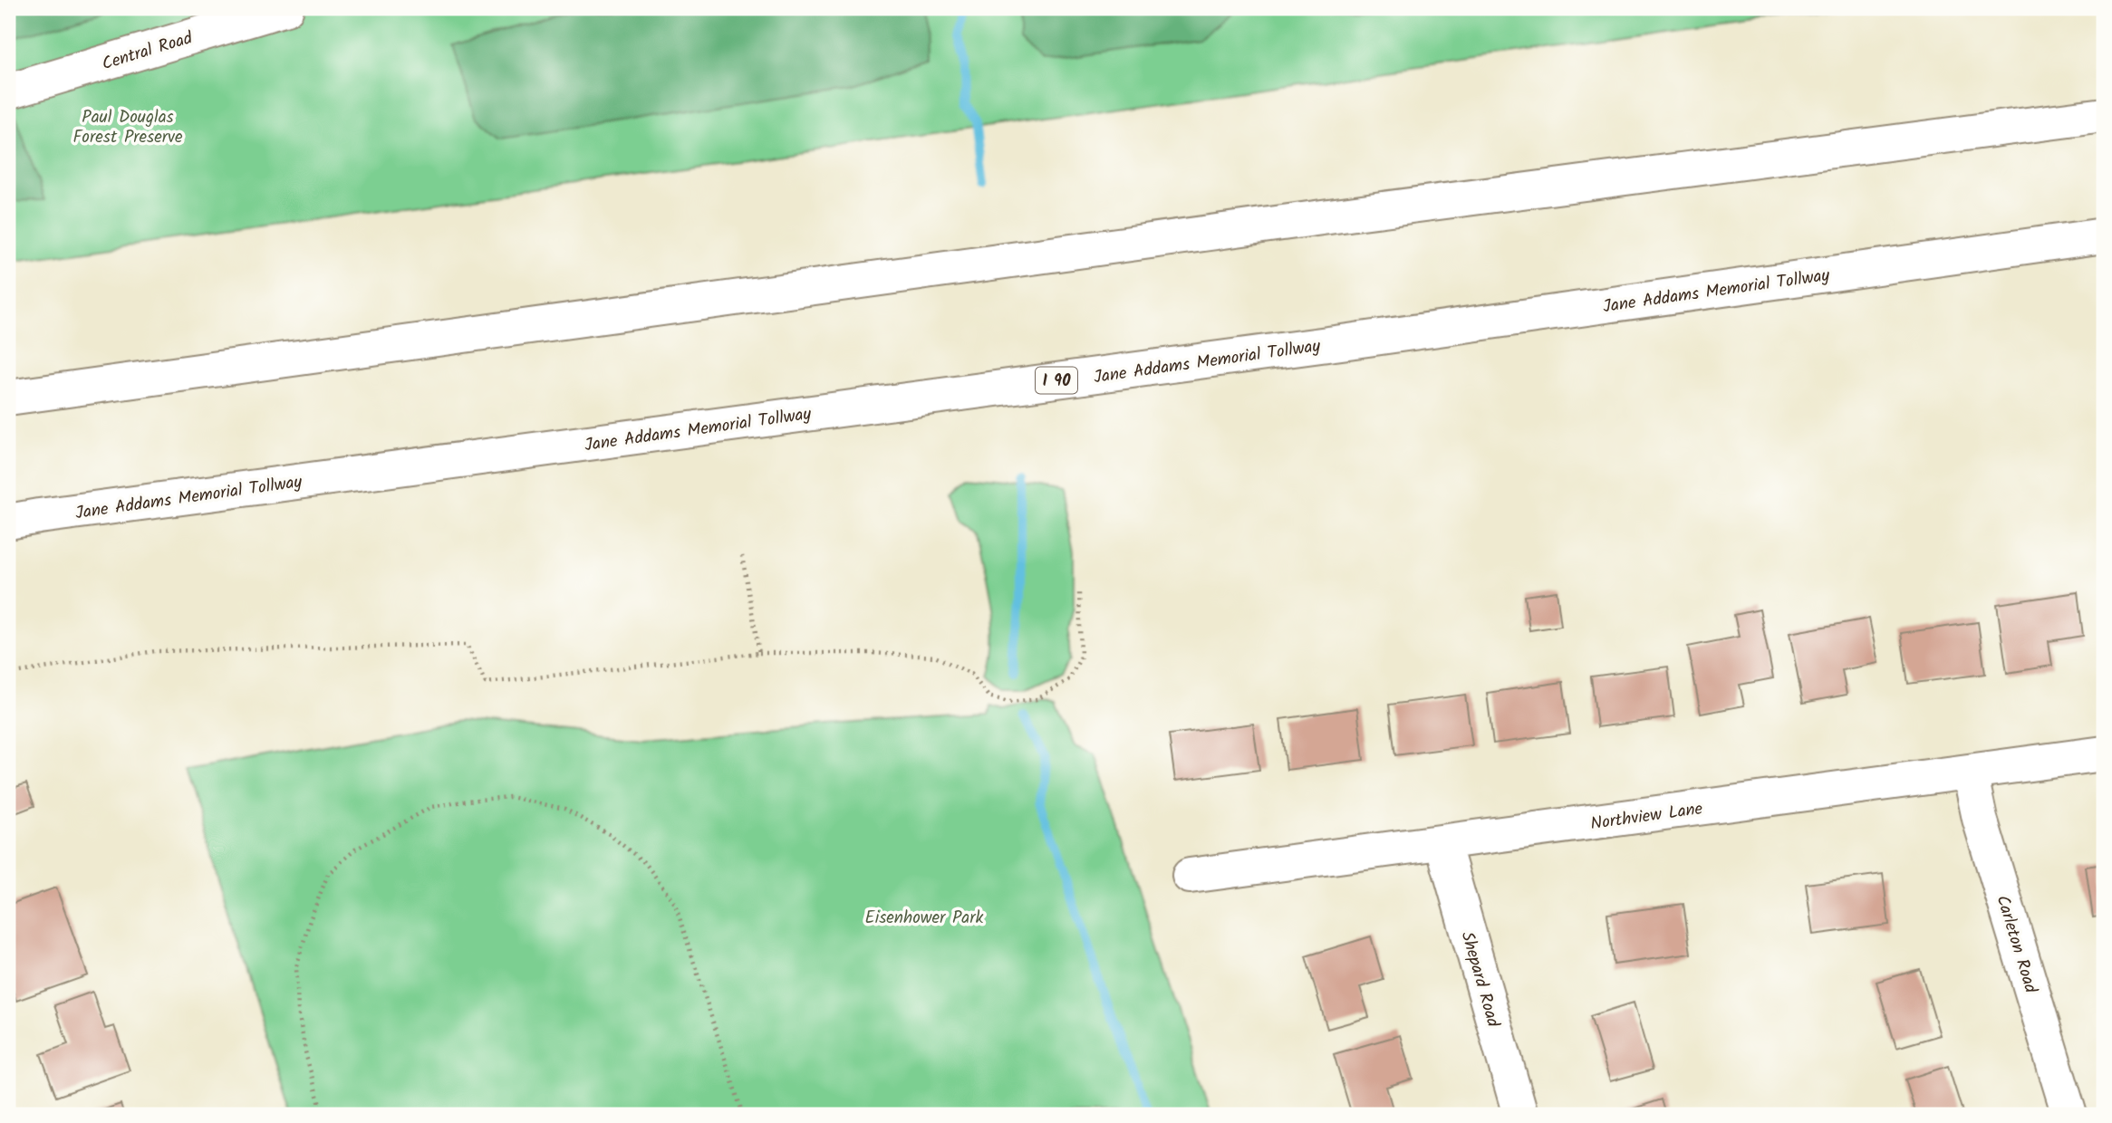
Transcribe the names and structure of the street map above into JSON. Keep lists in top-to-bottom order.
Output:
{
  "streets": {
    "main road": [
      "Central Road",
      "Jane Addams Memorial Tollway",
      "I 90",
      "Northview Lane",
      "Carleton Road",
      "Shepard Road"
    ]
  },
  "crossings": [
    ["Northview Lane", "Carleton Road"],
    ["Northview Lane", "Shepard Road"]
  ],
  "parks": ["Paul Douglas Forest Preserve", "Eisenhower Park"]
}
